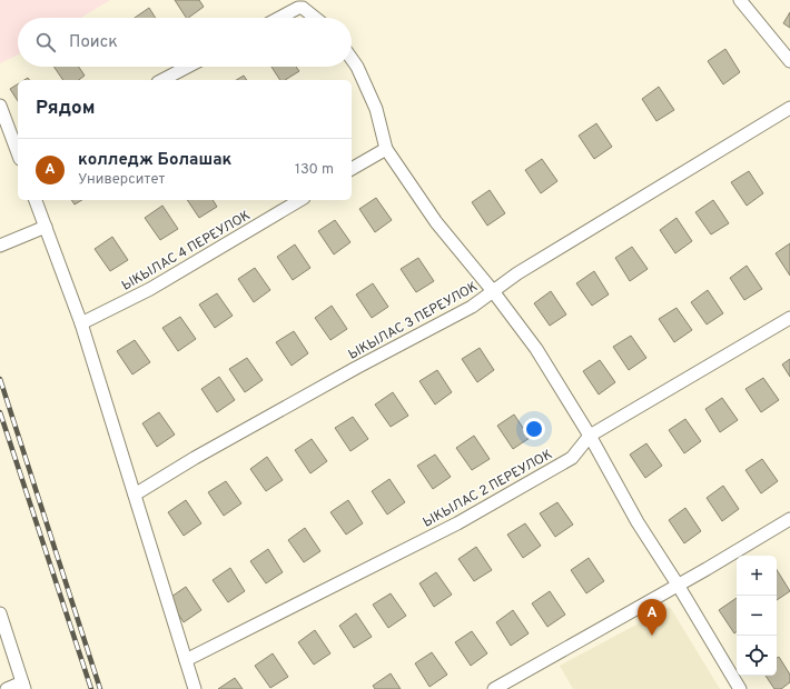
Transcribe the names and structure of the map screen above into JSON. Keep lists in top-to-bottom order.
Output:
{
  "streets": {
    "street": ["ЫКЫЛАС 4 ПЕРЕУЛОК", "ЫКЫЛАС 3 ПЕРЕУЛОК", "ЫКЫЛАС 2 ПЕРЕУЛОК"]
  },
  "page": {
    "search": "Поиск",
    "heading": "Рядом",
    "list": [
      {
        "mark": "A",
        "name": "колледж Болашак",
        "note": "Университет",
        "value": "130 m"
      }
    ],
    "map_buttons": ["+", "−"],
    "pins": "A"
  }
}
